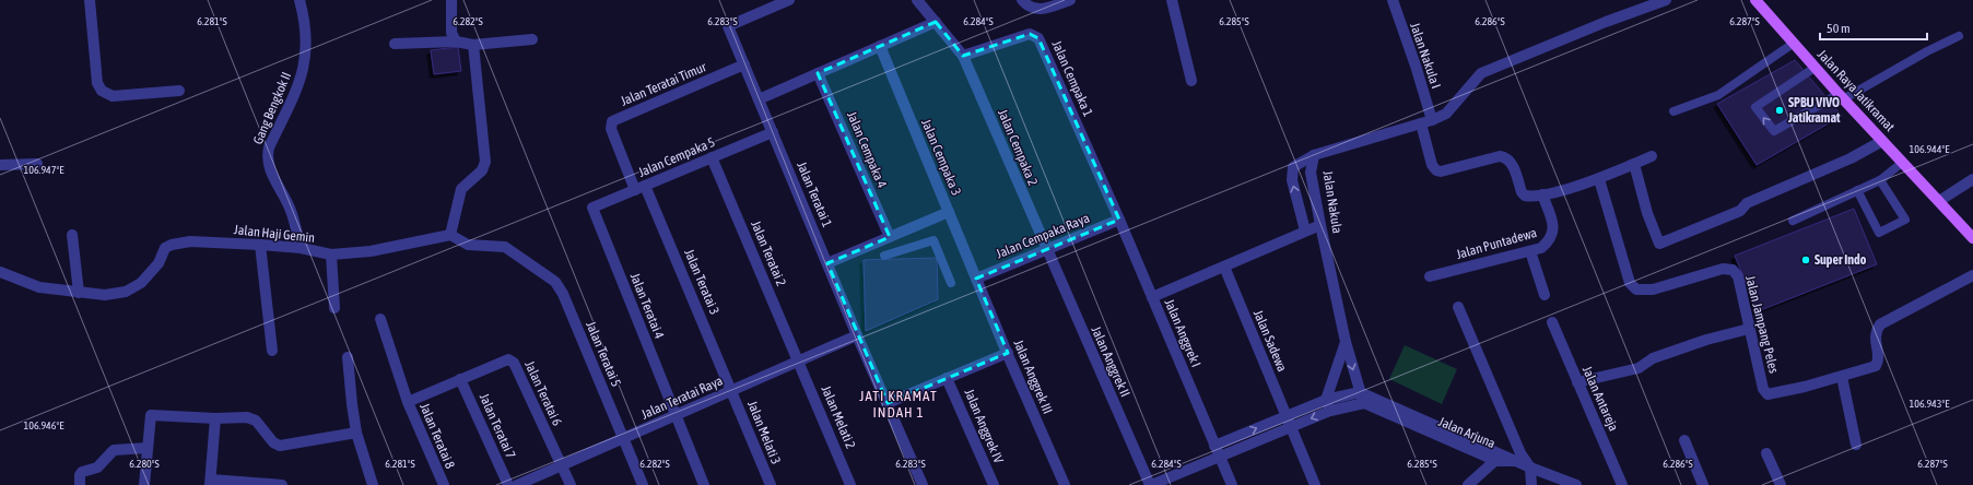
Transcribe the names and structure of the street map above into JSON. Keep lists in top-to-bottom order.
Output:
{
  "streets": {
    "main road": ["Jalan Raya Jatikramat"],
    "street": [
      "Jalan Nakula I",
      "Jalan Cempaka 1",
      "Jalan Teratai Timur",
      "Gang Bengkok II",
      "Jalan Cempaka 2",
      "Jalan Cempaka 4",
      "Jalan Cempaka 5",
      "Jalan Cempaka 3",
      "Jalan Teratai 1",
      "Jalan Nakula",
      "Jalan Haji Gemin",
      "Jalan Cempaka Raya",
      "Jalan Puntadewa",
      "Jalan Teratai 2",
      "Jalan Teratai 3",
      "Jalan Teratai 4",
      "Jalan Jampang Peles",
      "Jalan Anggrek I",
      "Jalan Sadewa",
      "Jalan Teratai 5",
      "Jalan Anggrek II",
      "Jalan Anggrek III",
      "Jalan Teratai 6",
      "Jalan Teratai Raya",
      "Jalan Antareja",
      "Jalan Melati 2",
      "Jalan Teratai 7",
      "Jalan Anggrek IV",
      "Jalan Melati 3",
      "Jalan Arjuna",
      "Jalan Teratai 8"
    ]
  },
  "crossings": [
    ["Jalan Nakula I", "Jalan Puntadewa"],
    ["Jalan Cempaka 1", "Jalan Cempaka 2"],
    ["Jalan Cempaka 1", "Jalan Cempaka Raya"],
    ["Jalan Cempaka 1", "Jalan Anggrek I"],
    ["Jalan Teratai Timur", "Jalan Cempaka 5"],
    ["Jalan Teratai Timur", "Jalan Teratai 1"],
    ["Jalan Teratai Timur", "Jalan Teratai 3"],
    ["Gang Bengkok II", "Jalan Haji Gemin"],
    ["Jalan Cempaka 2", "Jalan Cempaka Raya"],
    ["Jalan Cempaka 2", "Jalan Anggrek II"],
    ["Jalan Cempaka 5", "Jalan Teratai 1"],
    ["Jalan Cempaka 5", "Jalan Teratai 2"],
    ["Jalan Cempaka 5", "Jalan Teratai 3"],
    ["Jalan Cempaka 5", "Jalan Teratai 4"],
    ["Jalan Cempaka 3", "Jalan Cempaka Raya"],
    ["Jalan Cempaka 3", "Jalan Anggrek III"],
    ["Jalan Teratai 1", "Jalan Teratai Raya"],
    ["Jalan Nakula", "Jalan Arjuna"],
    ["Jalan Haji Gemin", "Jalan Teratai 5"],
    ["Jalan Cempaka Raya", "Jalan Anggrek I"],
    ["Jalan Cempaka Raya", "Jalan Anggrek II"],
    ["Jalan Cempaka Raya", "Jalan Anggrek III"],
    ["Jalan Teratai 2", "Jalan Teratai Raya"],
    ["Jalan Teratai 2", "Jalan Melati 2"],
    ["Jalan Teratai 3", "Jalan Teratai Raya"],
    ["Jalan Teratai 3", "Jalan Melati 3"],
    ["Jalan Teratai 4", "Jalan Teratai Raya"],
    ["Jalan Teratai 5", "Jalan Teratai Raya"],
    ["Jalan Teratai 6", "Jalan Teratai Raya"],
    ["Jalan Teratai 6", "Jalan Teratai 7"],
    ["Jalan Teratai 6", "Jalan Teratai 8"],
    ["Jalan Teratai Raya", "Jalan Melati 2"],
    ["Jalan Teratai Raya", "Jalan Melati 3"],
    ["Jalan Teratai 7", "Jalan Teratai 8"]
  ],
  "districts": ["JATI KRAMAT INDAH 1"],
  "places": ["SPBU VIVO Jatikramat", "Super Indo"],
  "scale_bar": "50 m",
  "coordinates": [
    "6.281°S",
    "6.282°S",
    "6.283°S",
    "6.284°S",
    "6.285°S",
    "6.286°S",
    "6.287°S",
    "106.944°E",
    "106.947°E",
    "106.943°E",
    "106.946°E",
    "6.280°S"
  ]
}
